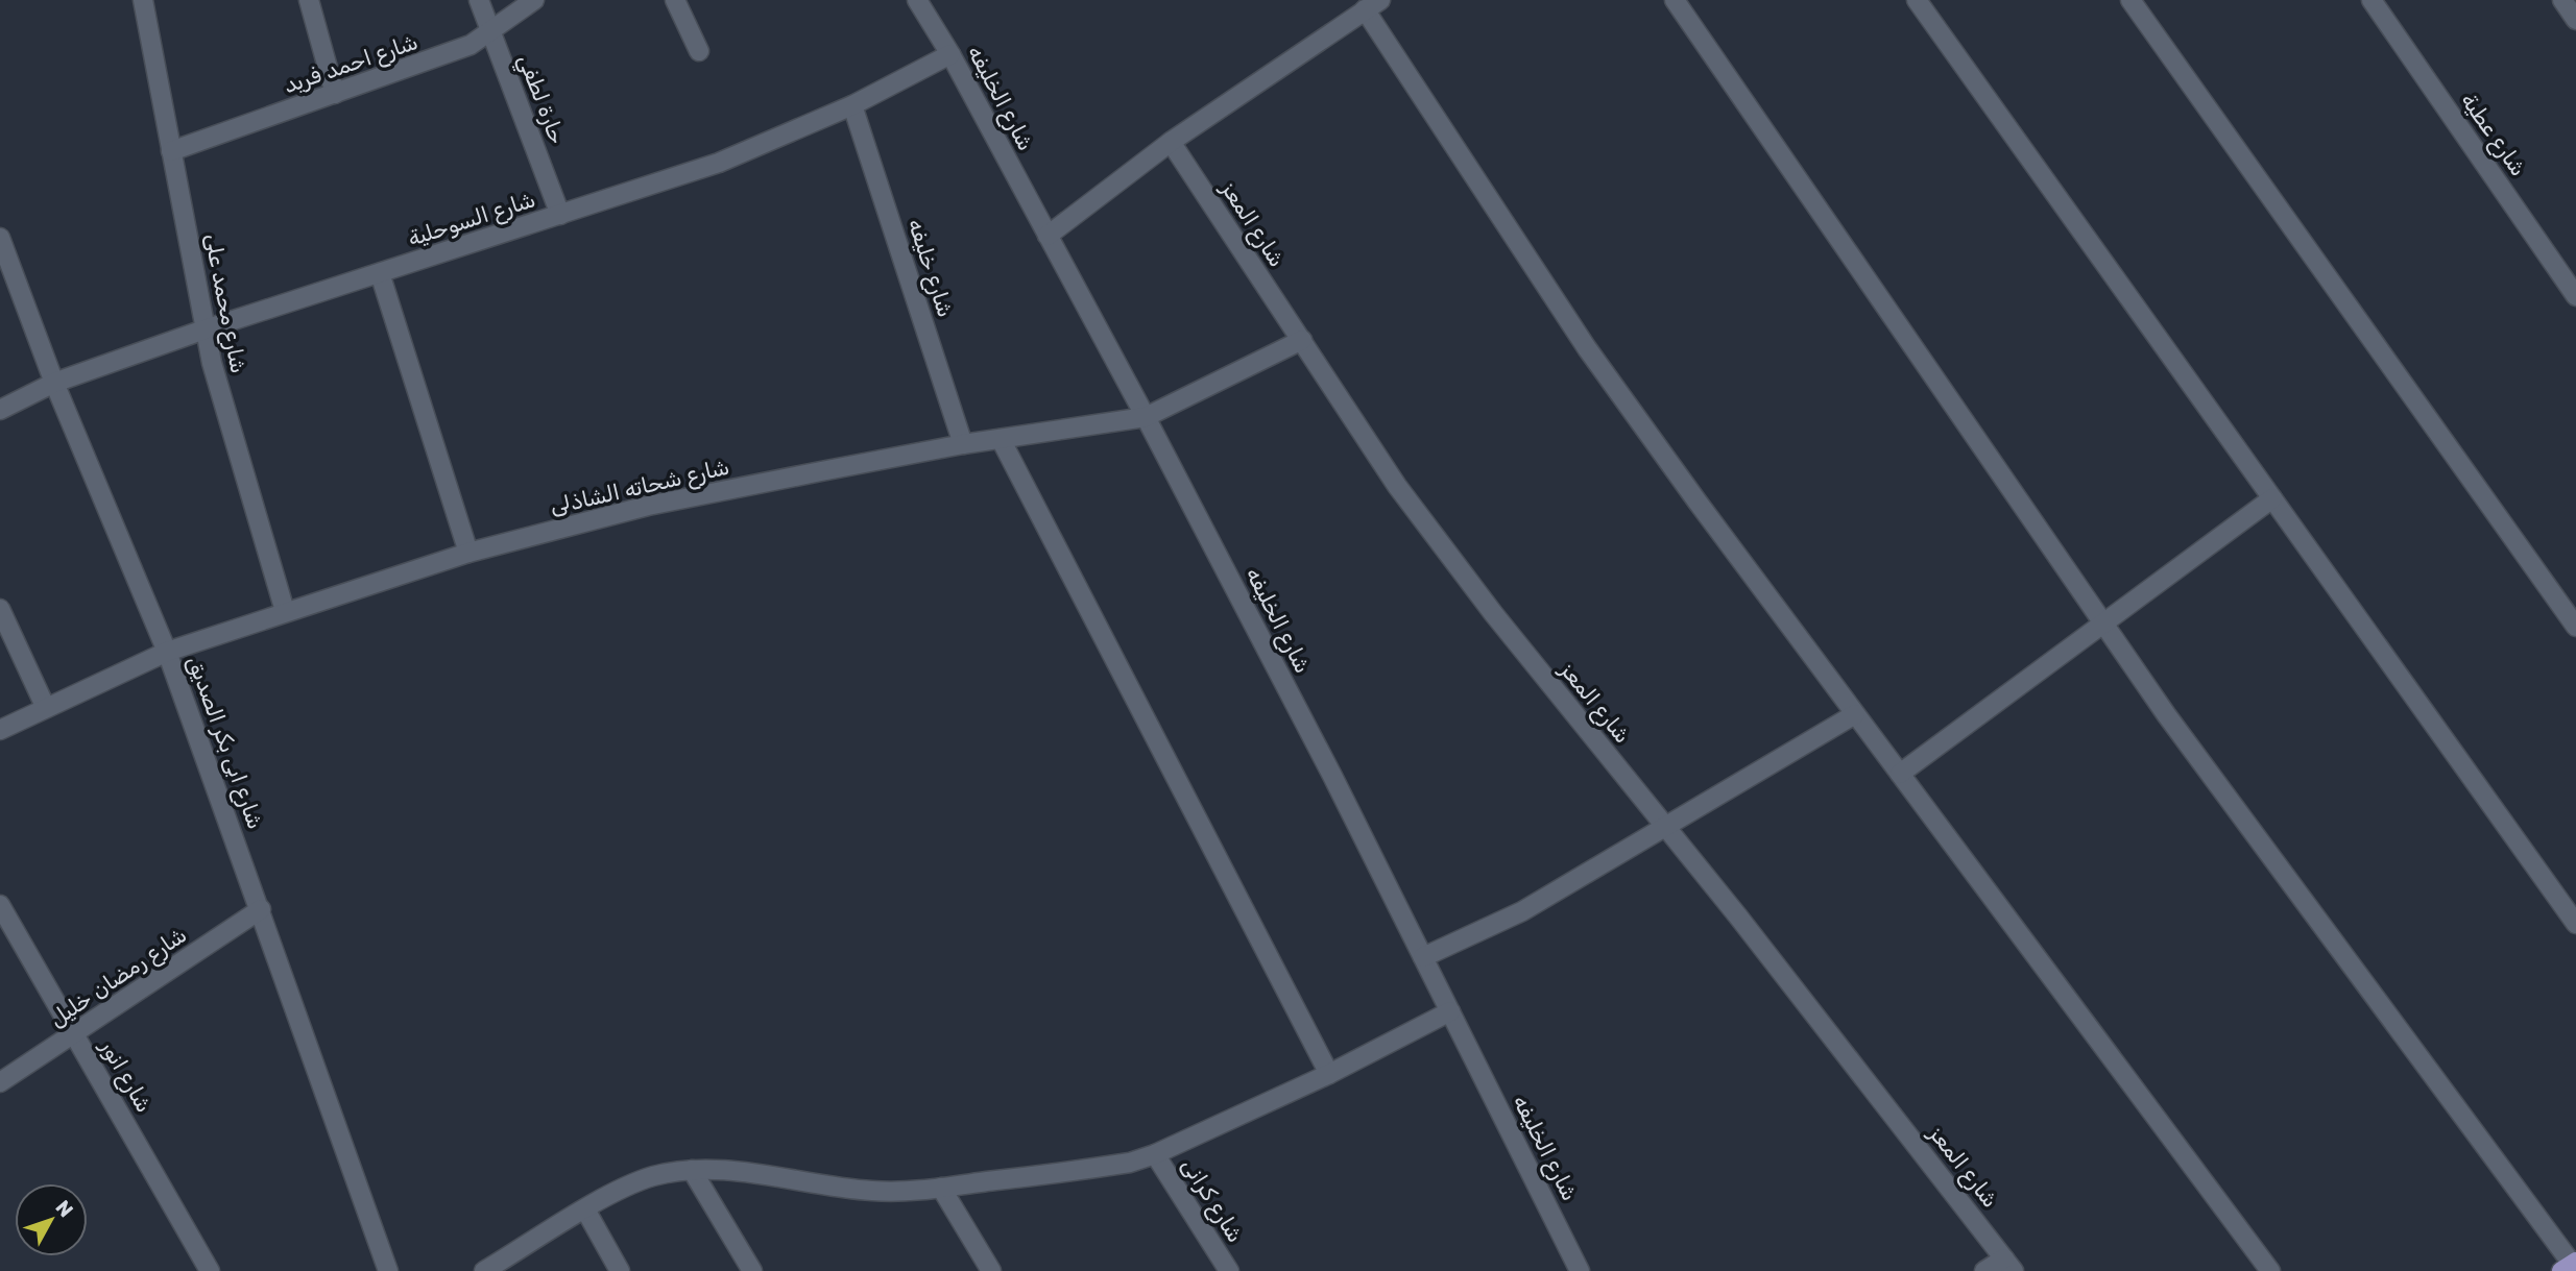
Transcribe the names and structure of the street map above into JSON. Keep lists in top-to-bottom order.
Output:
{
  "streets": {
    "street": [
      "شارع احمد فريد",
      "شارع الخليفه",
      "حارة لطفي",
      "شارع عطية",
      "شارع السوحلية",
      "شارع المعز",
      "شارع خليفه",
      "شارع محمد على",
      "شارع شحاته الشاذلى",
      "شارع ابى بكر الصديق",
      "شارع رمضان خليل",
      "شارع انور",
      "شارع كرانى"
    ]
  },
  "crossings": [
    ["شارع احمد فريد", "حارة لطفي"],
    ["شارع احمد فريد", "شارع محمد على"],
    ["شارع الخليفه", "شارع السوحلية"],
    ["شارع الخليفه", "شارع شحاته الشاذلى"],
    ["حارة لطفي", "شارع السوحلية"],
    ["شارع السوحلية", "شارع خليفه"],
    ["شارع السوحلية", "شارع محمد على"],
    ["شارع السوحلية", "شارع ابى بكر الصديق"],
    ["شارع المعز", "شارع شحاته الشاذلى"],
    ["شارع خليفه", "شارع شحاته الشاذلى"],
    ["شارع محمد على", "شارع شحاته الشاذلى"],
    ["شارع شحاته الشاذلى", "شارع ابى بكر الصديق"],
    ["شارع ابى بكر الصديق", "شارع رمضان خليل"],
    ["شارع رمضان خليل", "شارع انور"]
  ],
  "north": "top right"
}
